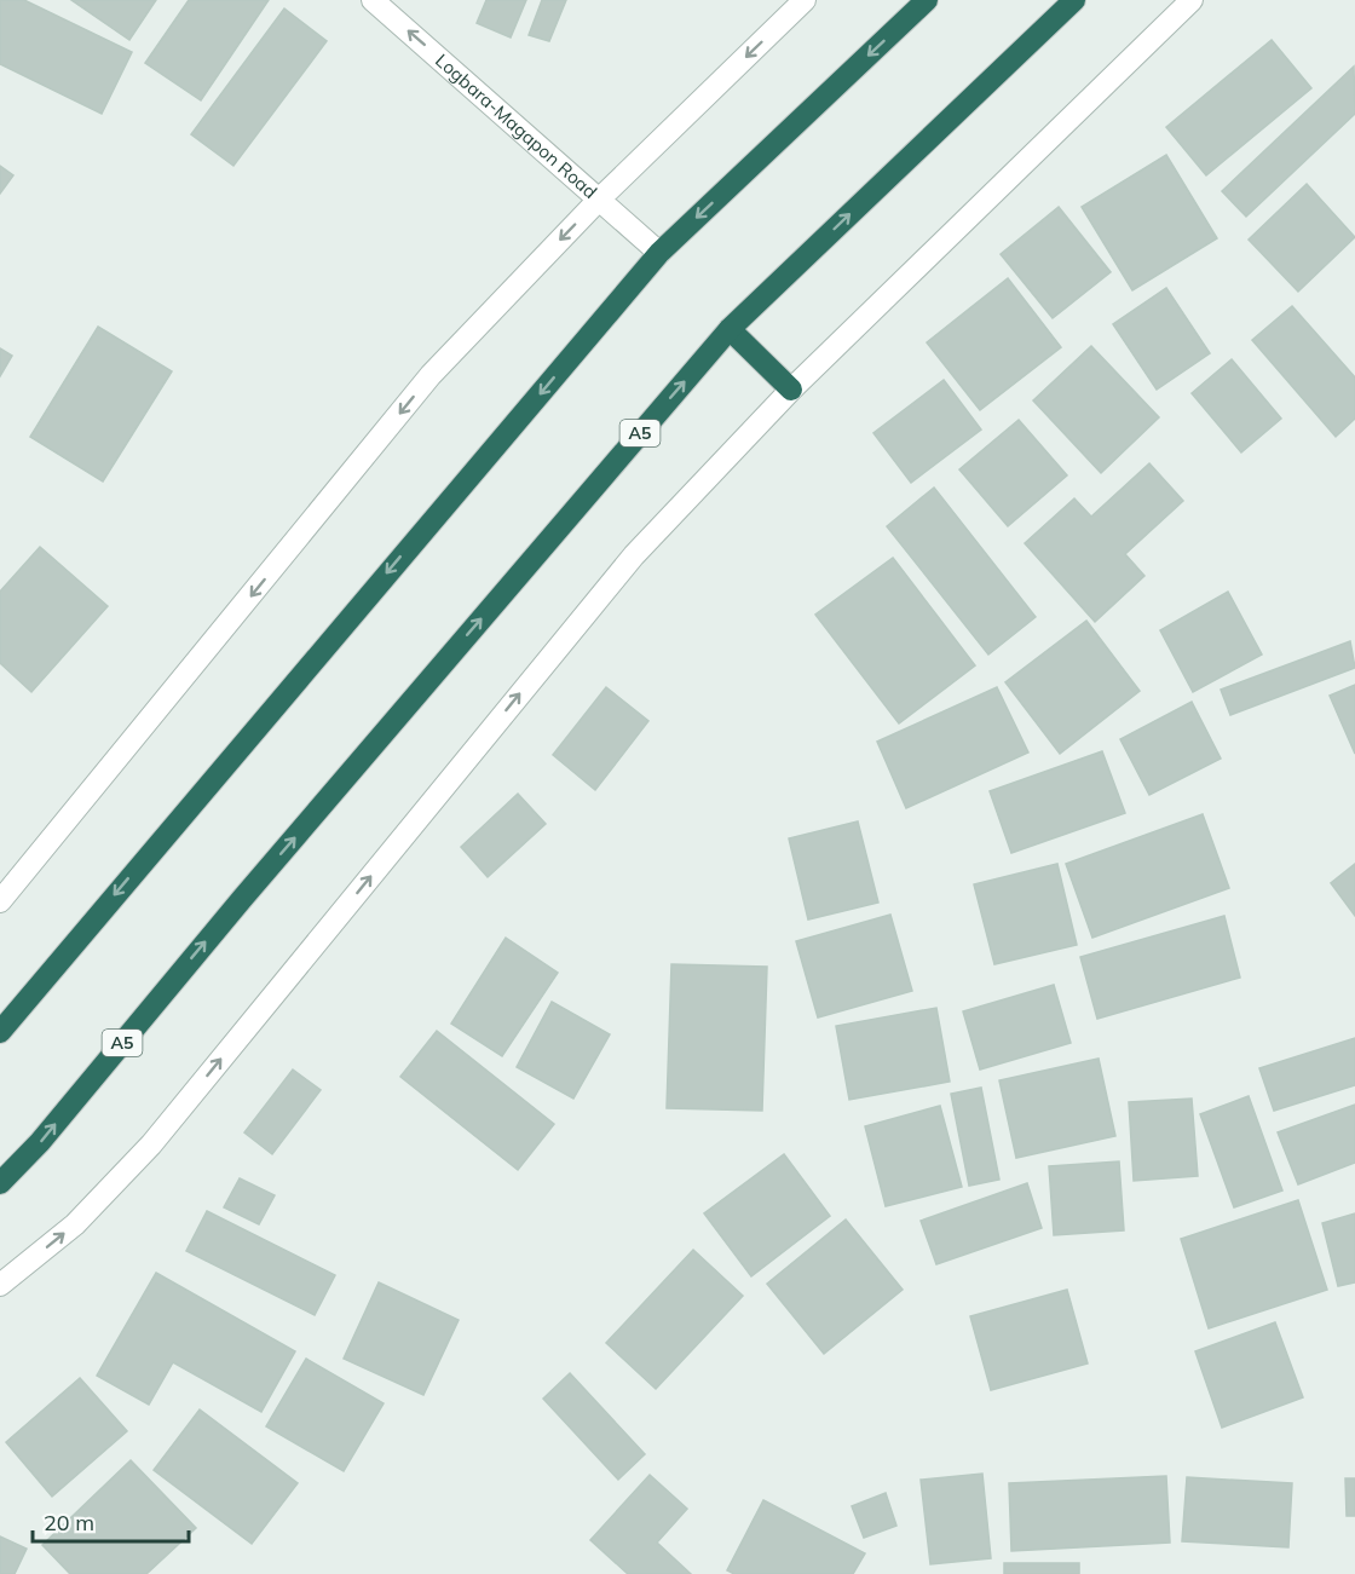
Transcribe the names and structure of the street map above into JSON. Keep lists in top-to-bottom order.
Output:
{
  "streets": {
    "highway": ["A5"],
    "street": ["Logbara-Magapon Road"]
  },
  "one_way": ["Logbara-Magapon Road"],
  "scale_bar": "20 m"
}
